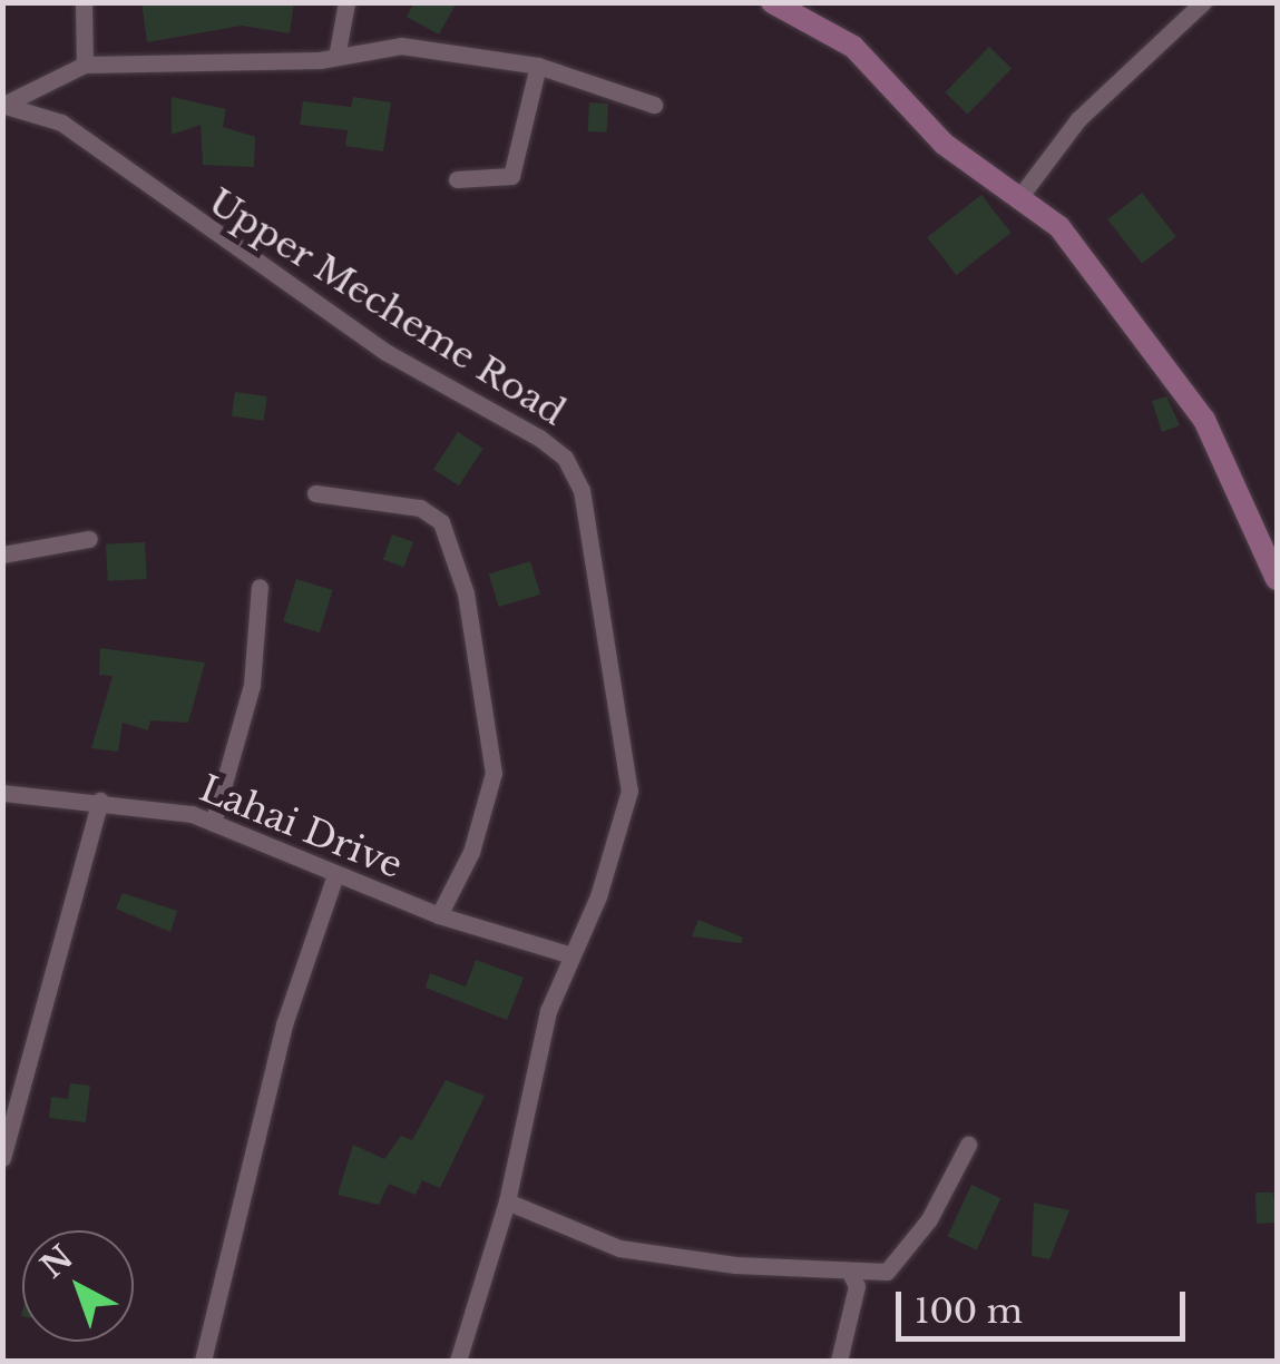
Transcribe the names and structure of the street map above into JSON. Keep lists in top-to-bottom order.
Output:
{
  "streets": {
    "street": ["Upper Mecheme Road", "Lahai Drive"]
  },
  "crossings": [
    ["Upper Mecheme Road", "Lahai Drive"]
  ],
  "scale_bar": "100 m",
  "north": "top left"
}
